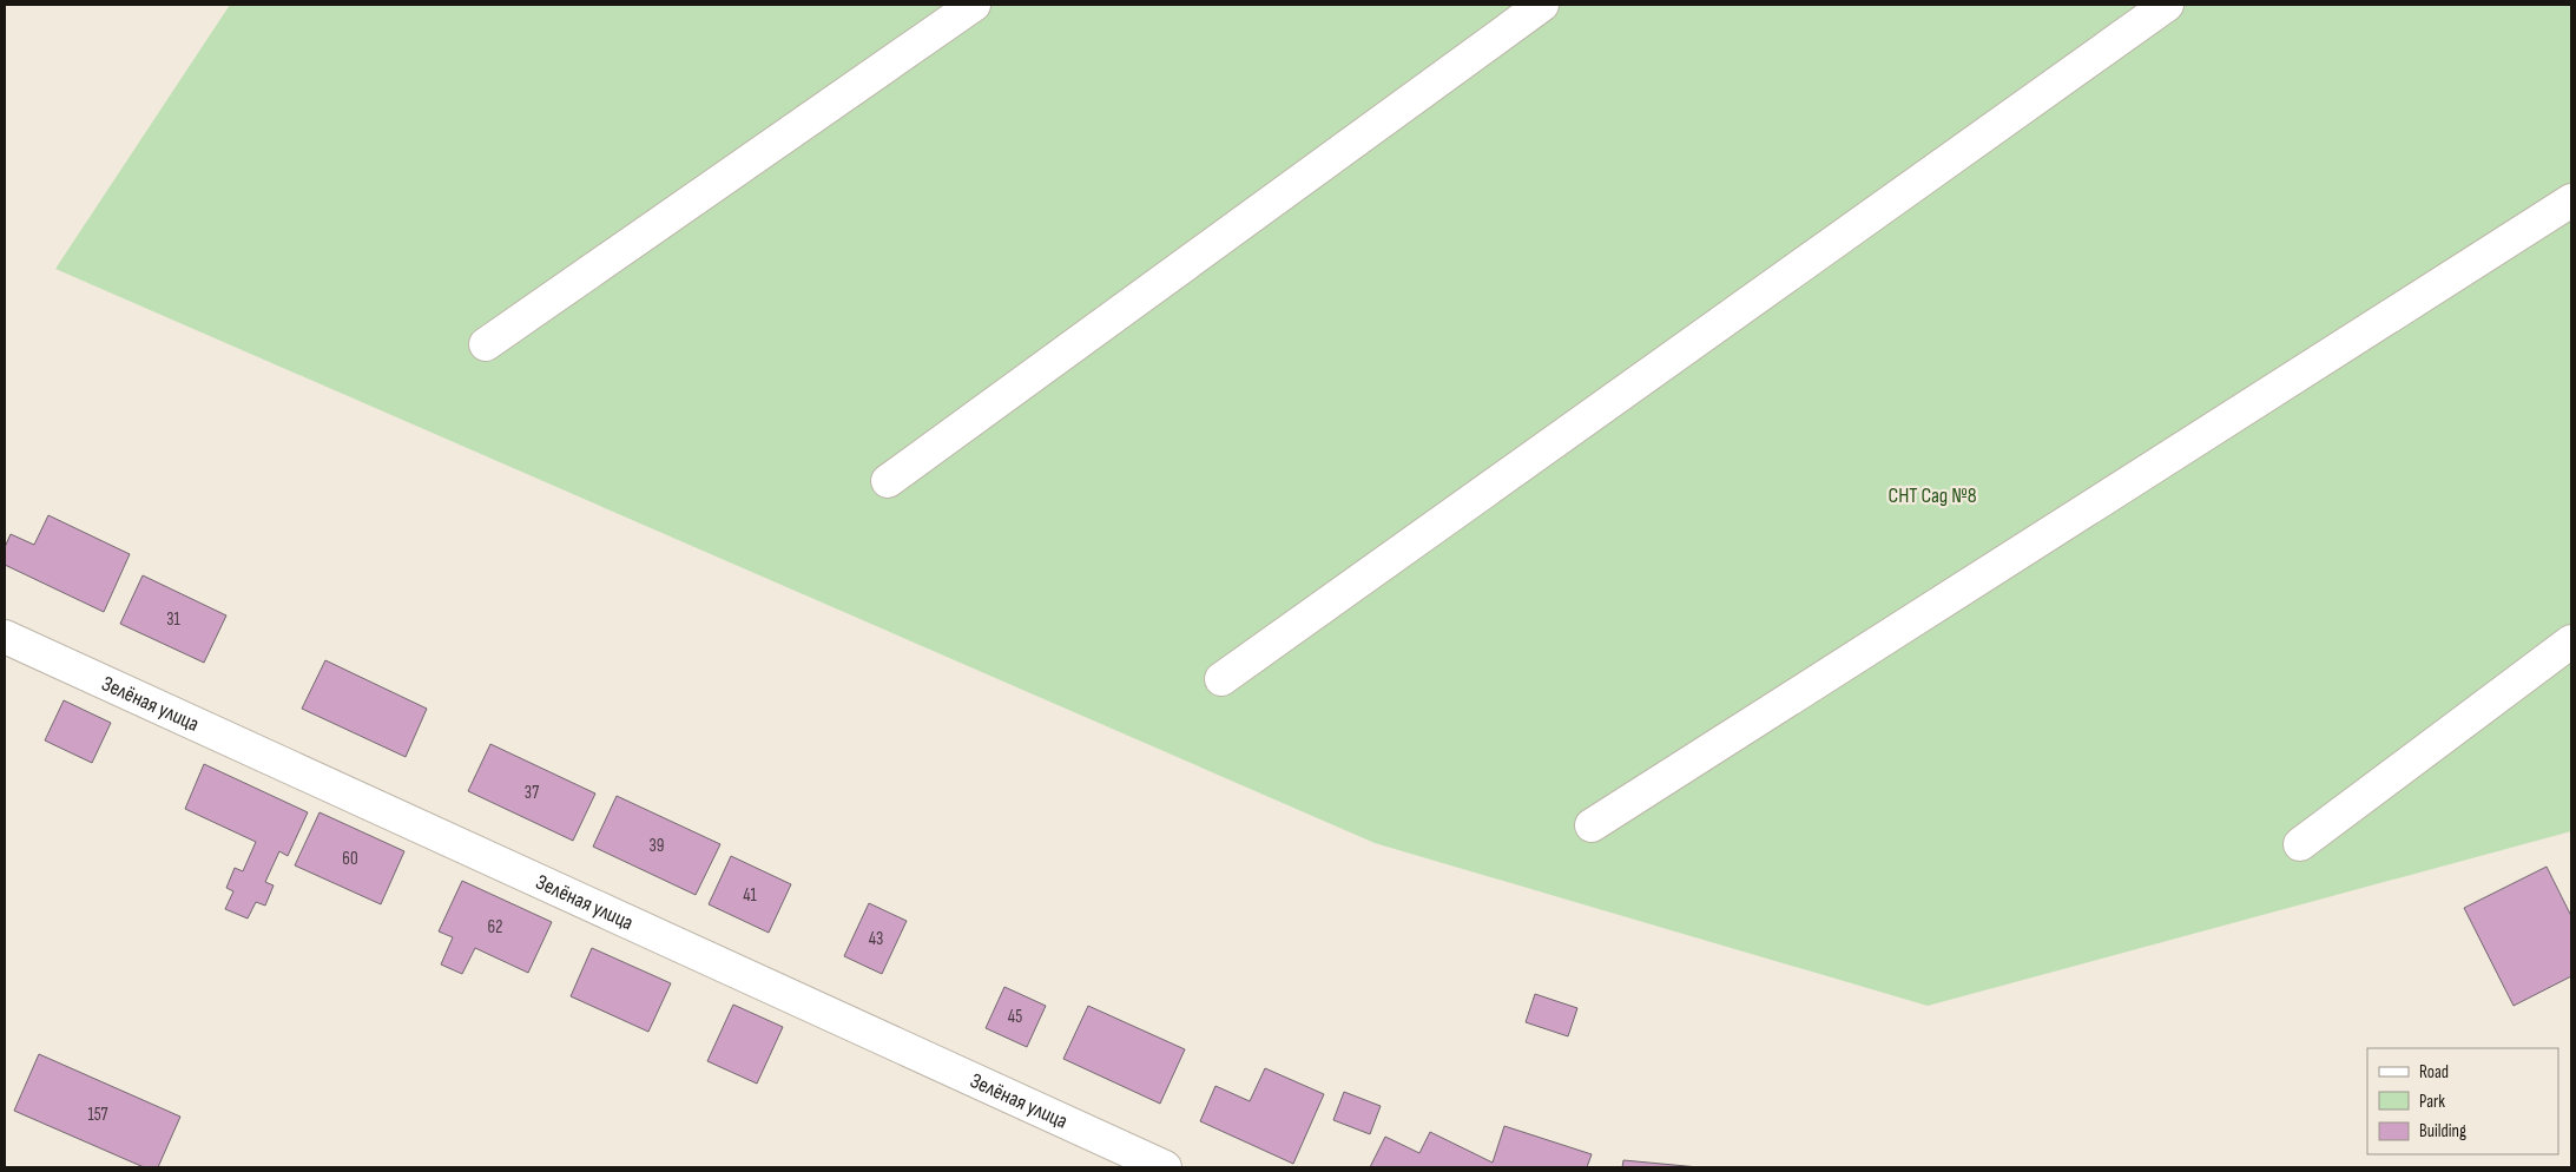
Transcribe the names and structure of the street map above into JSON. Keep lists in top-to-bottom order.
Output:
{
  "streets": {
    "street": ["Зелёная улица"]
  },
  "parks": ["СНТ Сад №8"],
  "house_numbers": [
    "31",
    "37",
    "39",
    "60",
    "41",
    "62",
    "43",
    "45",
    "157"
  ],
  "legend": ["Road", "Park", "Building"]
}
